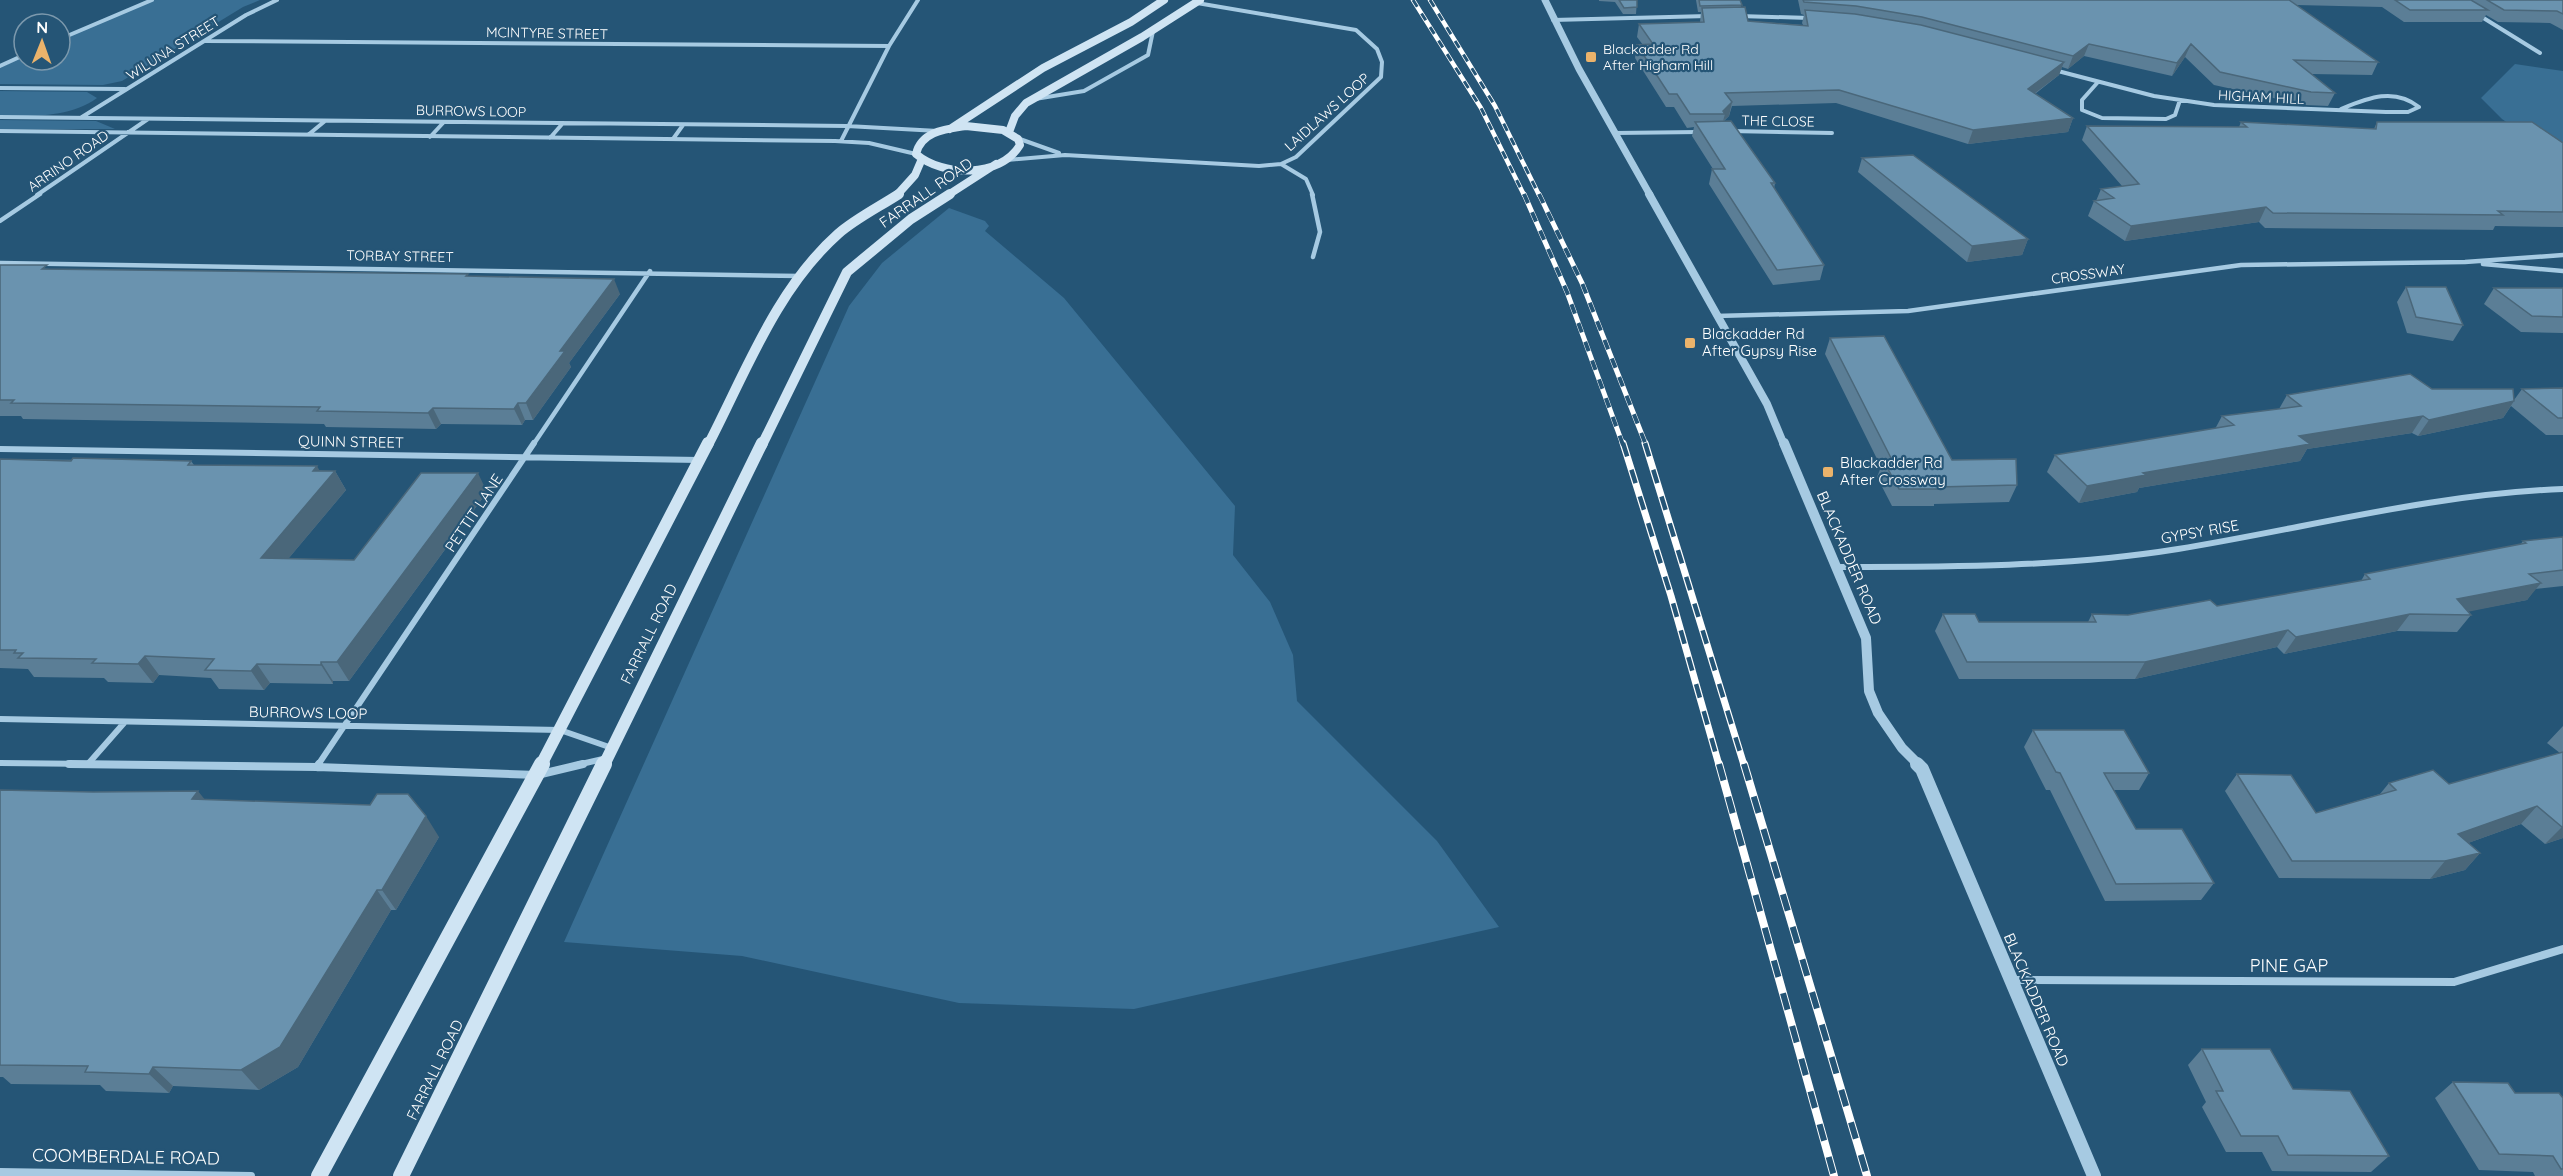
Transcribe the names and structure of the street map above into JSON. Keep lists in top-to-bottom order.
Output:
{
  "streets": {
    "main road": ["FARRALL ROAD"],
    "street": [
      "MCINTYRE STREET",
      "WILUNA STREET",
      "HIGHAM HILL",
      "BURROWS LOOP",
      "LAIDLAWS LOOP",
      "THE CLOSE",
      "ARRINO ROAD",
      "TORBAY STREET",
      "CROSSWAY",
      "QUINN STREET",
      "PETTIT LANE",
      "GYPSY RISE",
      "BLACKADDER ROAD",
      "PINE GAP",
      "COOMBERDALE ROAD"
    ]
  },
  "crossings": [
    ["MCINTYRE STREET", "WILUNA STREET"],
    ["WILUNA STREET", "BURROWS LOOP"],
    ["BURROWS LOOP", "ARRINO ROAD"],
    ["BURROWS LOOP", "FARRALL ROAD"],
    ["BURROWS LOOP", "PETTIT LANE"],
    ["LAIDLAWS LOOP", "FARRALL ROAD"],
    ["FARRALL ROAD", "TORBAY STREET"],
    ["FARRALL ROAD", "QUINN STREET"],
    ["TORBAY STREET", "PETTIT LANE"],
    ["CROSSWAY", "BLACKADDER ROAD"],
    ["QUINN STREET", "PETTIT LANE"],
    ["GYPSY RISE", "BLACKADDER ROAD"],
    ["BLACKADDER ROAD", "PINE GAP"]
  ],
  "places": {
    "transit": ["Blackadder Rd After Higham Hill", "Blackadder Rd After Gypsy Rise", "Blackadder Rd After Crossway"]
  },
  "north": "top"
}
